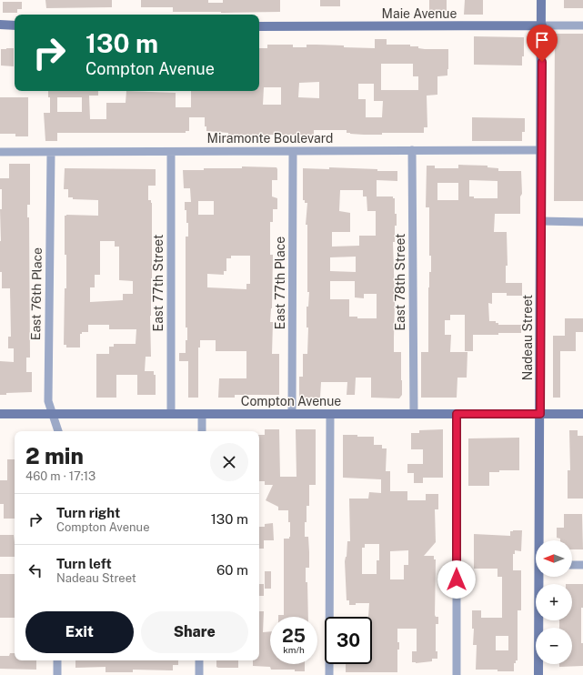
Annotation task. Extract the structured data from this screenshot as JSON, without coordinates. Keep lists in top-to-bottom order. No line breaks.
{"streets":{"main road":["Maie Avenue","Nadeau Street","Compton Avenue"],"street":["Miramonte Boulevard","East 78th Street","East 77th Street","East 77th Place","East 76th Place"]},"crossings":[["Maie Avenue","Nadeau Street"],["Miramonte Boulevard","East 78th Street"],["Miramonte Boulevard","East 77th Street"],["Miramonte Boulevard","East 77th Place"],["Miramonte Boulevard","East 76th Place"],["Miramonte Boulevard","Nadeau Street"],["East 78th Street","Compton Avenue"],["East 77th Street","Compton Avenue"],["East 77th Place","Compton Avenue"],["East 76th Place","Compton Avenue"],["Nadeau Street","Compton Avenue"]],"north":"left","page":{"turn":["130 m","Compton Avenue"],"heading":["2 min","460 m · 17:13"],"list":[{"name":"Turn right","note":"Compton Avenue","value":"130 m"},{"name":"Turn left","note":"Nadeau Street","value":"60 m"}],"map_buttons":["+","−"],"buttons":["Exit","Share"],"speed":"25 km/h","limit":"30"}}
